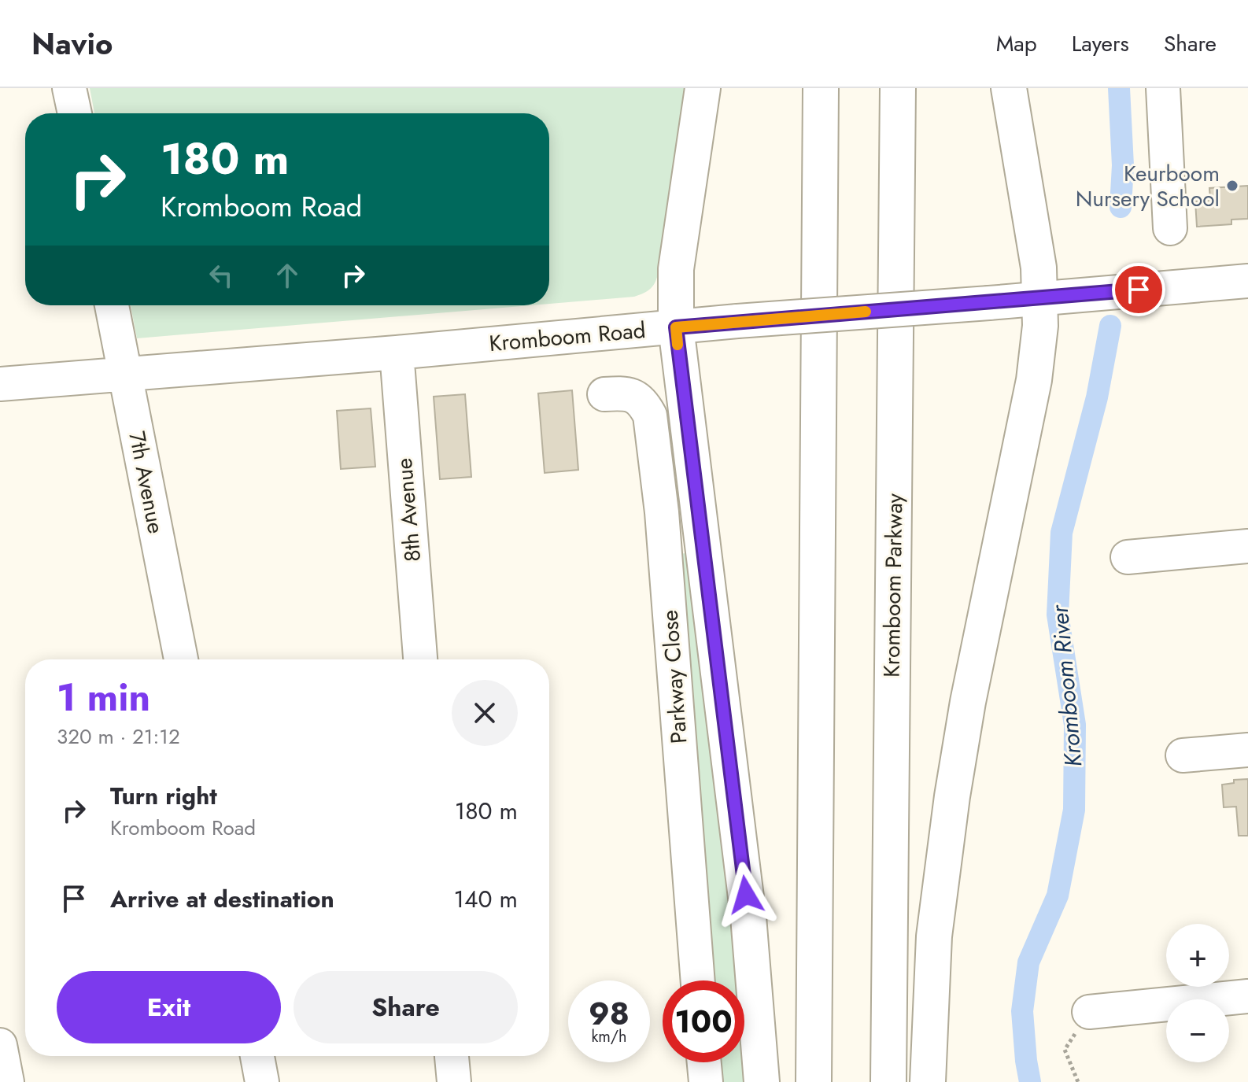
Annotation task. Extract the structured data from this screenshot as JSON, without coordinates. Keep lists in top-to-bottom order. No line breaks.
{"streets":{"highway":["Kromboom Parkway"],"street":["Kromboom Road","7th Avenue","8th Avenue","Parkway Close"]},"crossings":[["Kromboom Road","7th Avenue"],["Kromboom Road","8th Avenue"]],"water":["Kromboom River"],"places":["Keurboom Nursery School"],"page":{"header":"Navio","nav":["Map","Layers","Share"],"turn":["180 m","Kromboom Road"],"heading":["1 min","320 m · 21:12"],"list":[{"name":"Turn right","note":"Kromboom Road","value":"180 m"},{"name":"Arrive at destination","value":"140 m"}],"map_buttons":["+","−"],"buttons":["Exit","Share"],"speed":"98 km/h","limit":"100"}}
